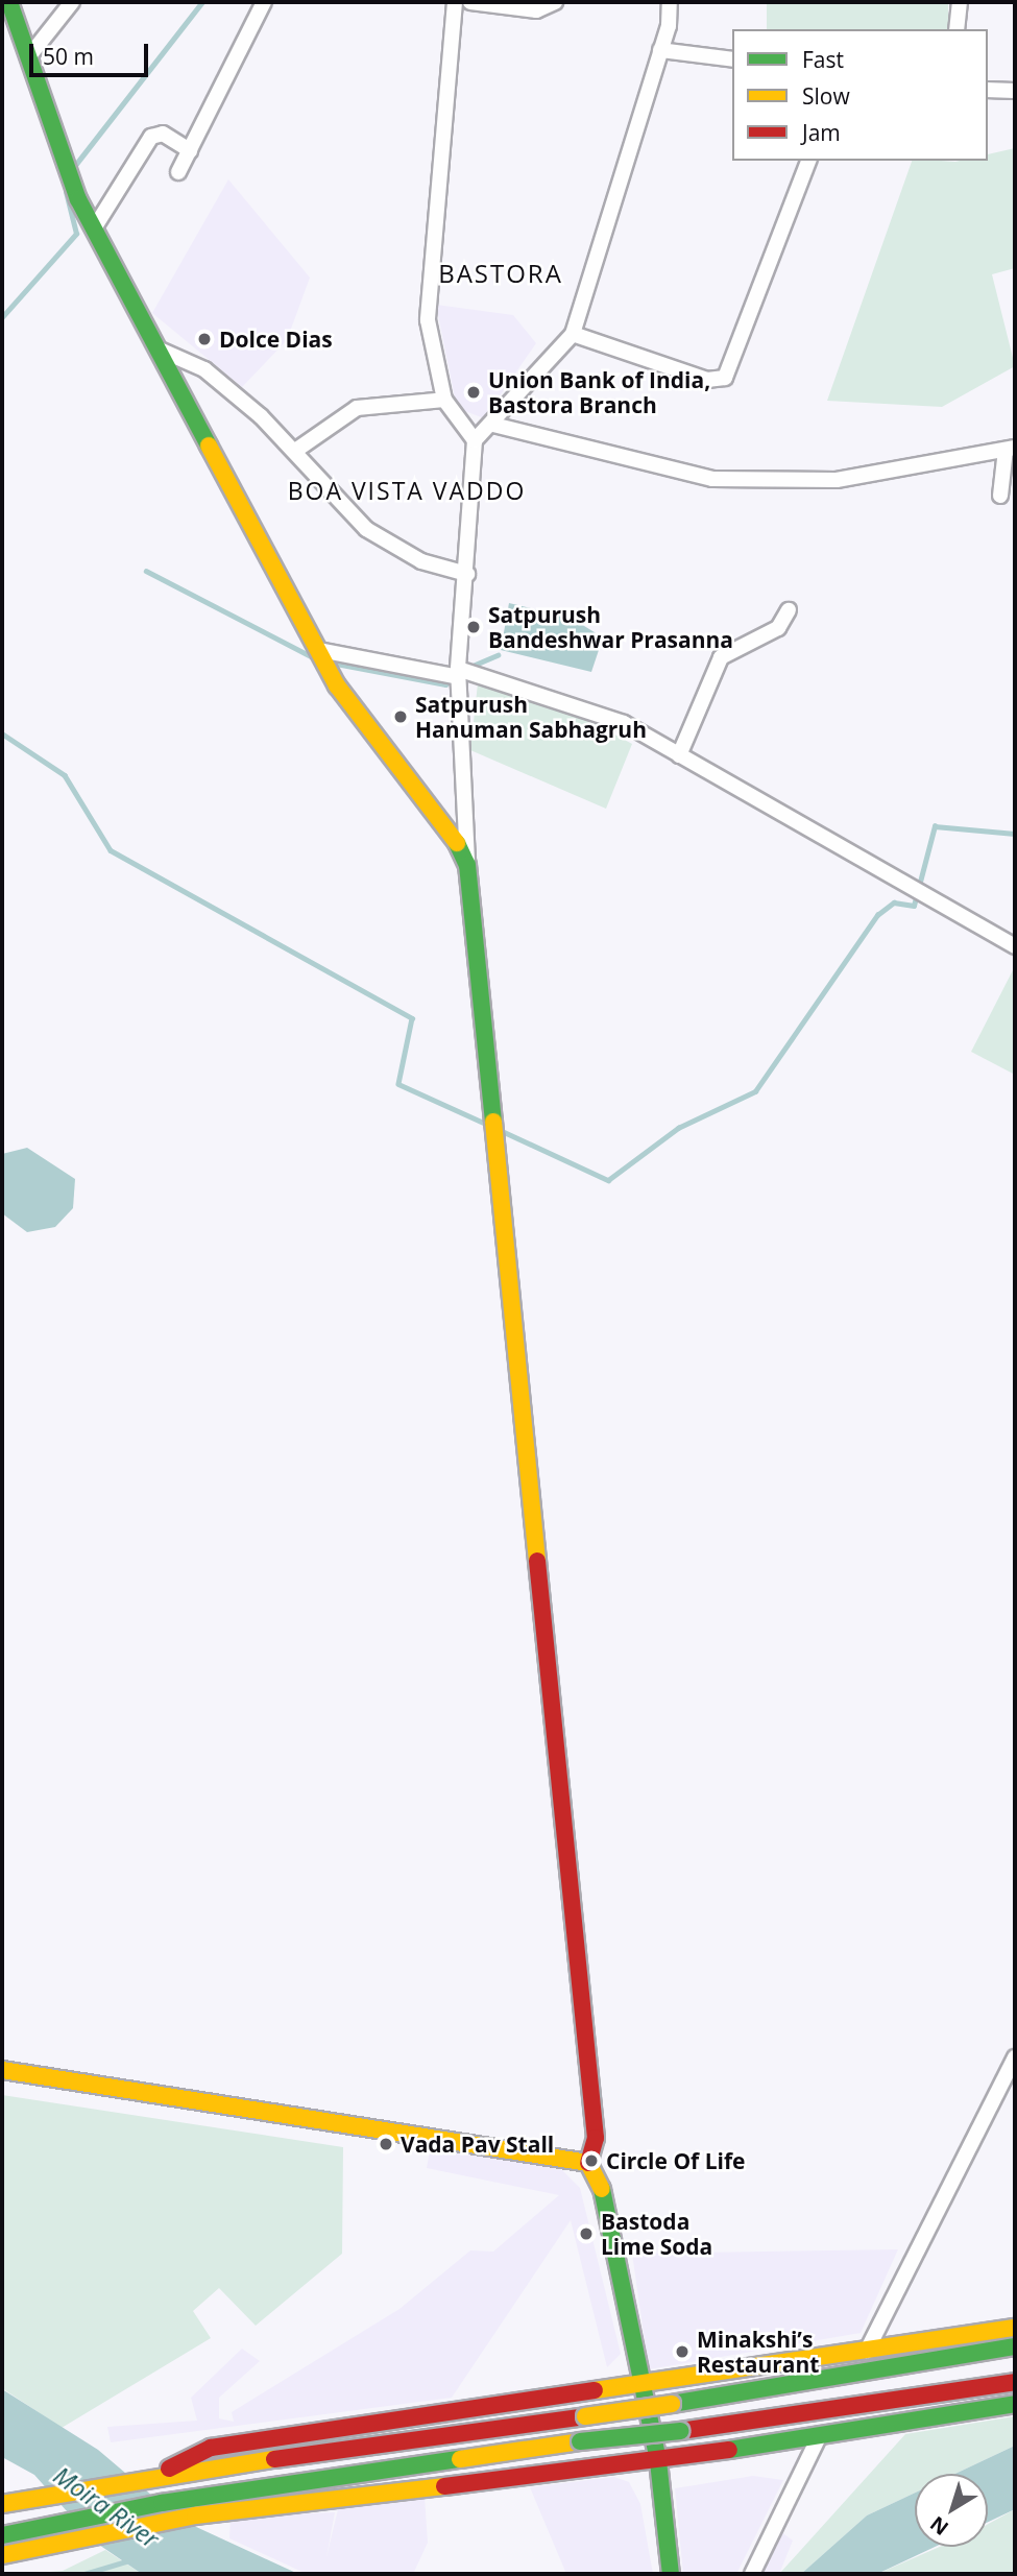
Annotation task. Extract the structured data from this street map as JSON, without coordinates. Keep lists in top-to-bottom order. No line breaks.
{"districts":["BASTORA","BOA VISTA VADDO"],"water":["Moira River"],"places":["Dolce Dias","Union Bank of India, Bastora Branch","Satpurush Bandeshwar Prasanna","Satpurush Hanuman Sabhagruh","Vada Pav Stall","Circle Of Life","Bastoda Lime Soda","Minakshi’s Restaurant"],"legend":["Fast","Slow","Jam"],"scale_bar":"50 m","north":"bottom left"}
